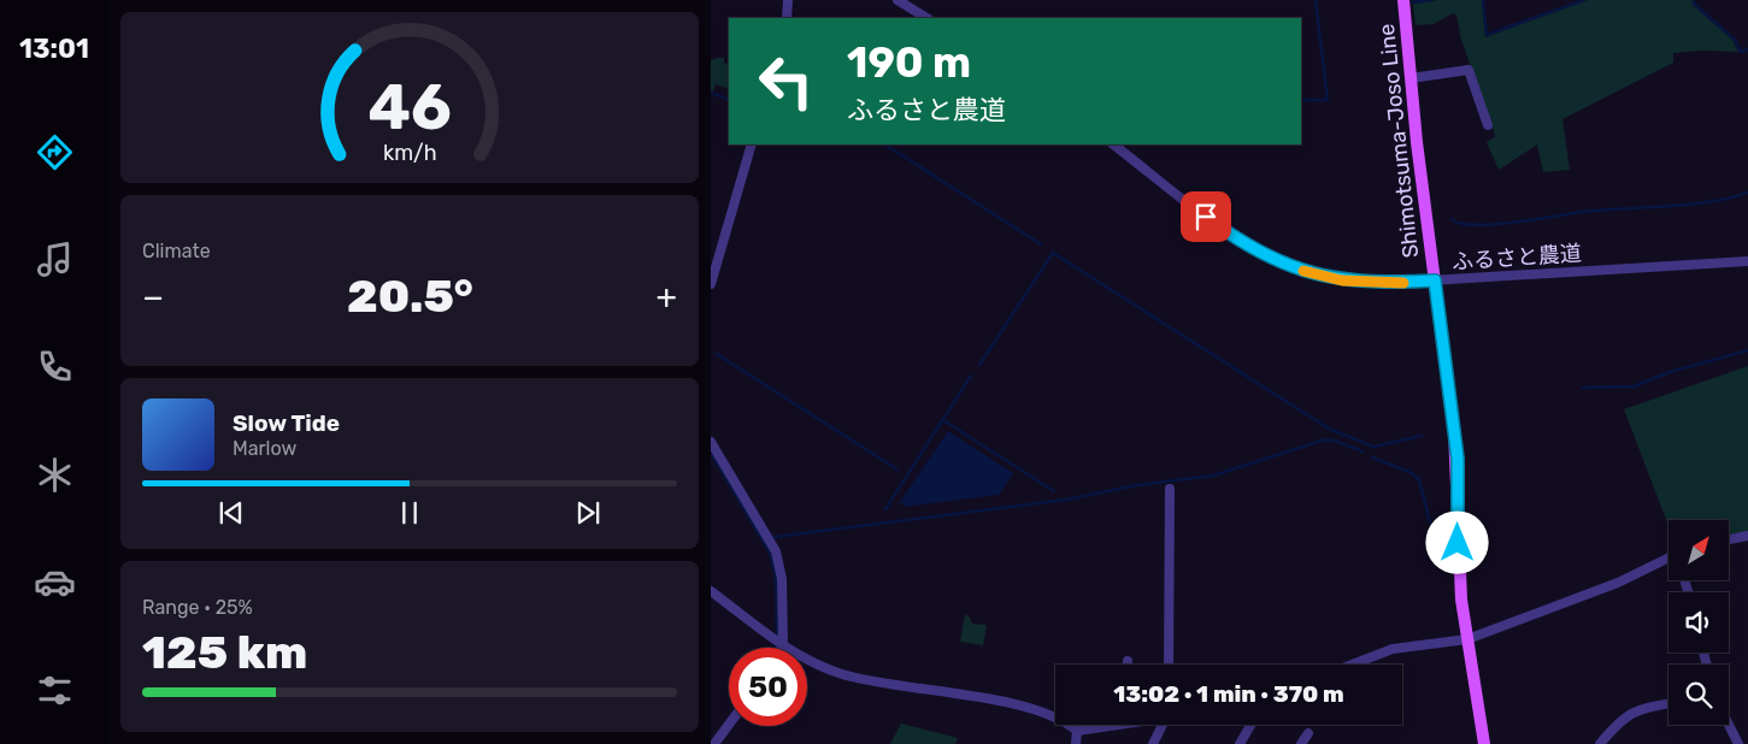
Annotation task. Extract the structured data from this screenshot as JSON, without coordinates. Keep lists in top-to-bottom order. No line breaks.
{"streets":{"main road":["Shimotsuma-Joso Line"],"street":["ふるさと農道"]},"crossings":[["Shimotsuma-Joso Line","ふるさと農道"]],"north":"top right","page":{"tabs":"13:01","turn":["190 m","ふるさと農道"],"tile":["Climate",["Range · 25%","125 km"]],"heat":["−","20.5°","+"],"song":["Slow Tide","Marlow"],"limit":"50","trip":"13:02 · 1 min · 370 m","gauge":["46","km/h"]}}
